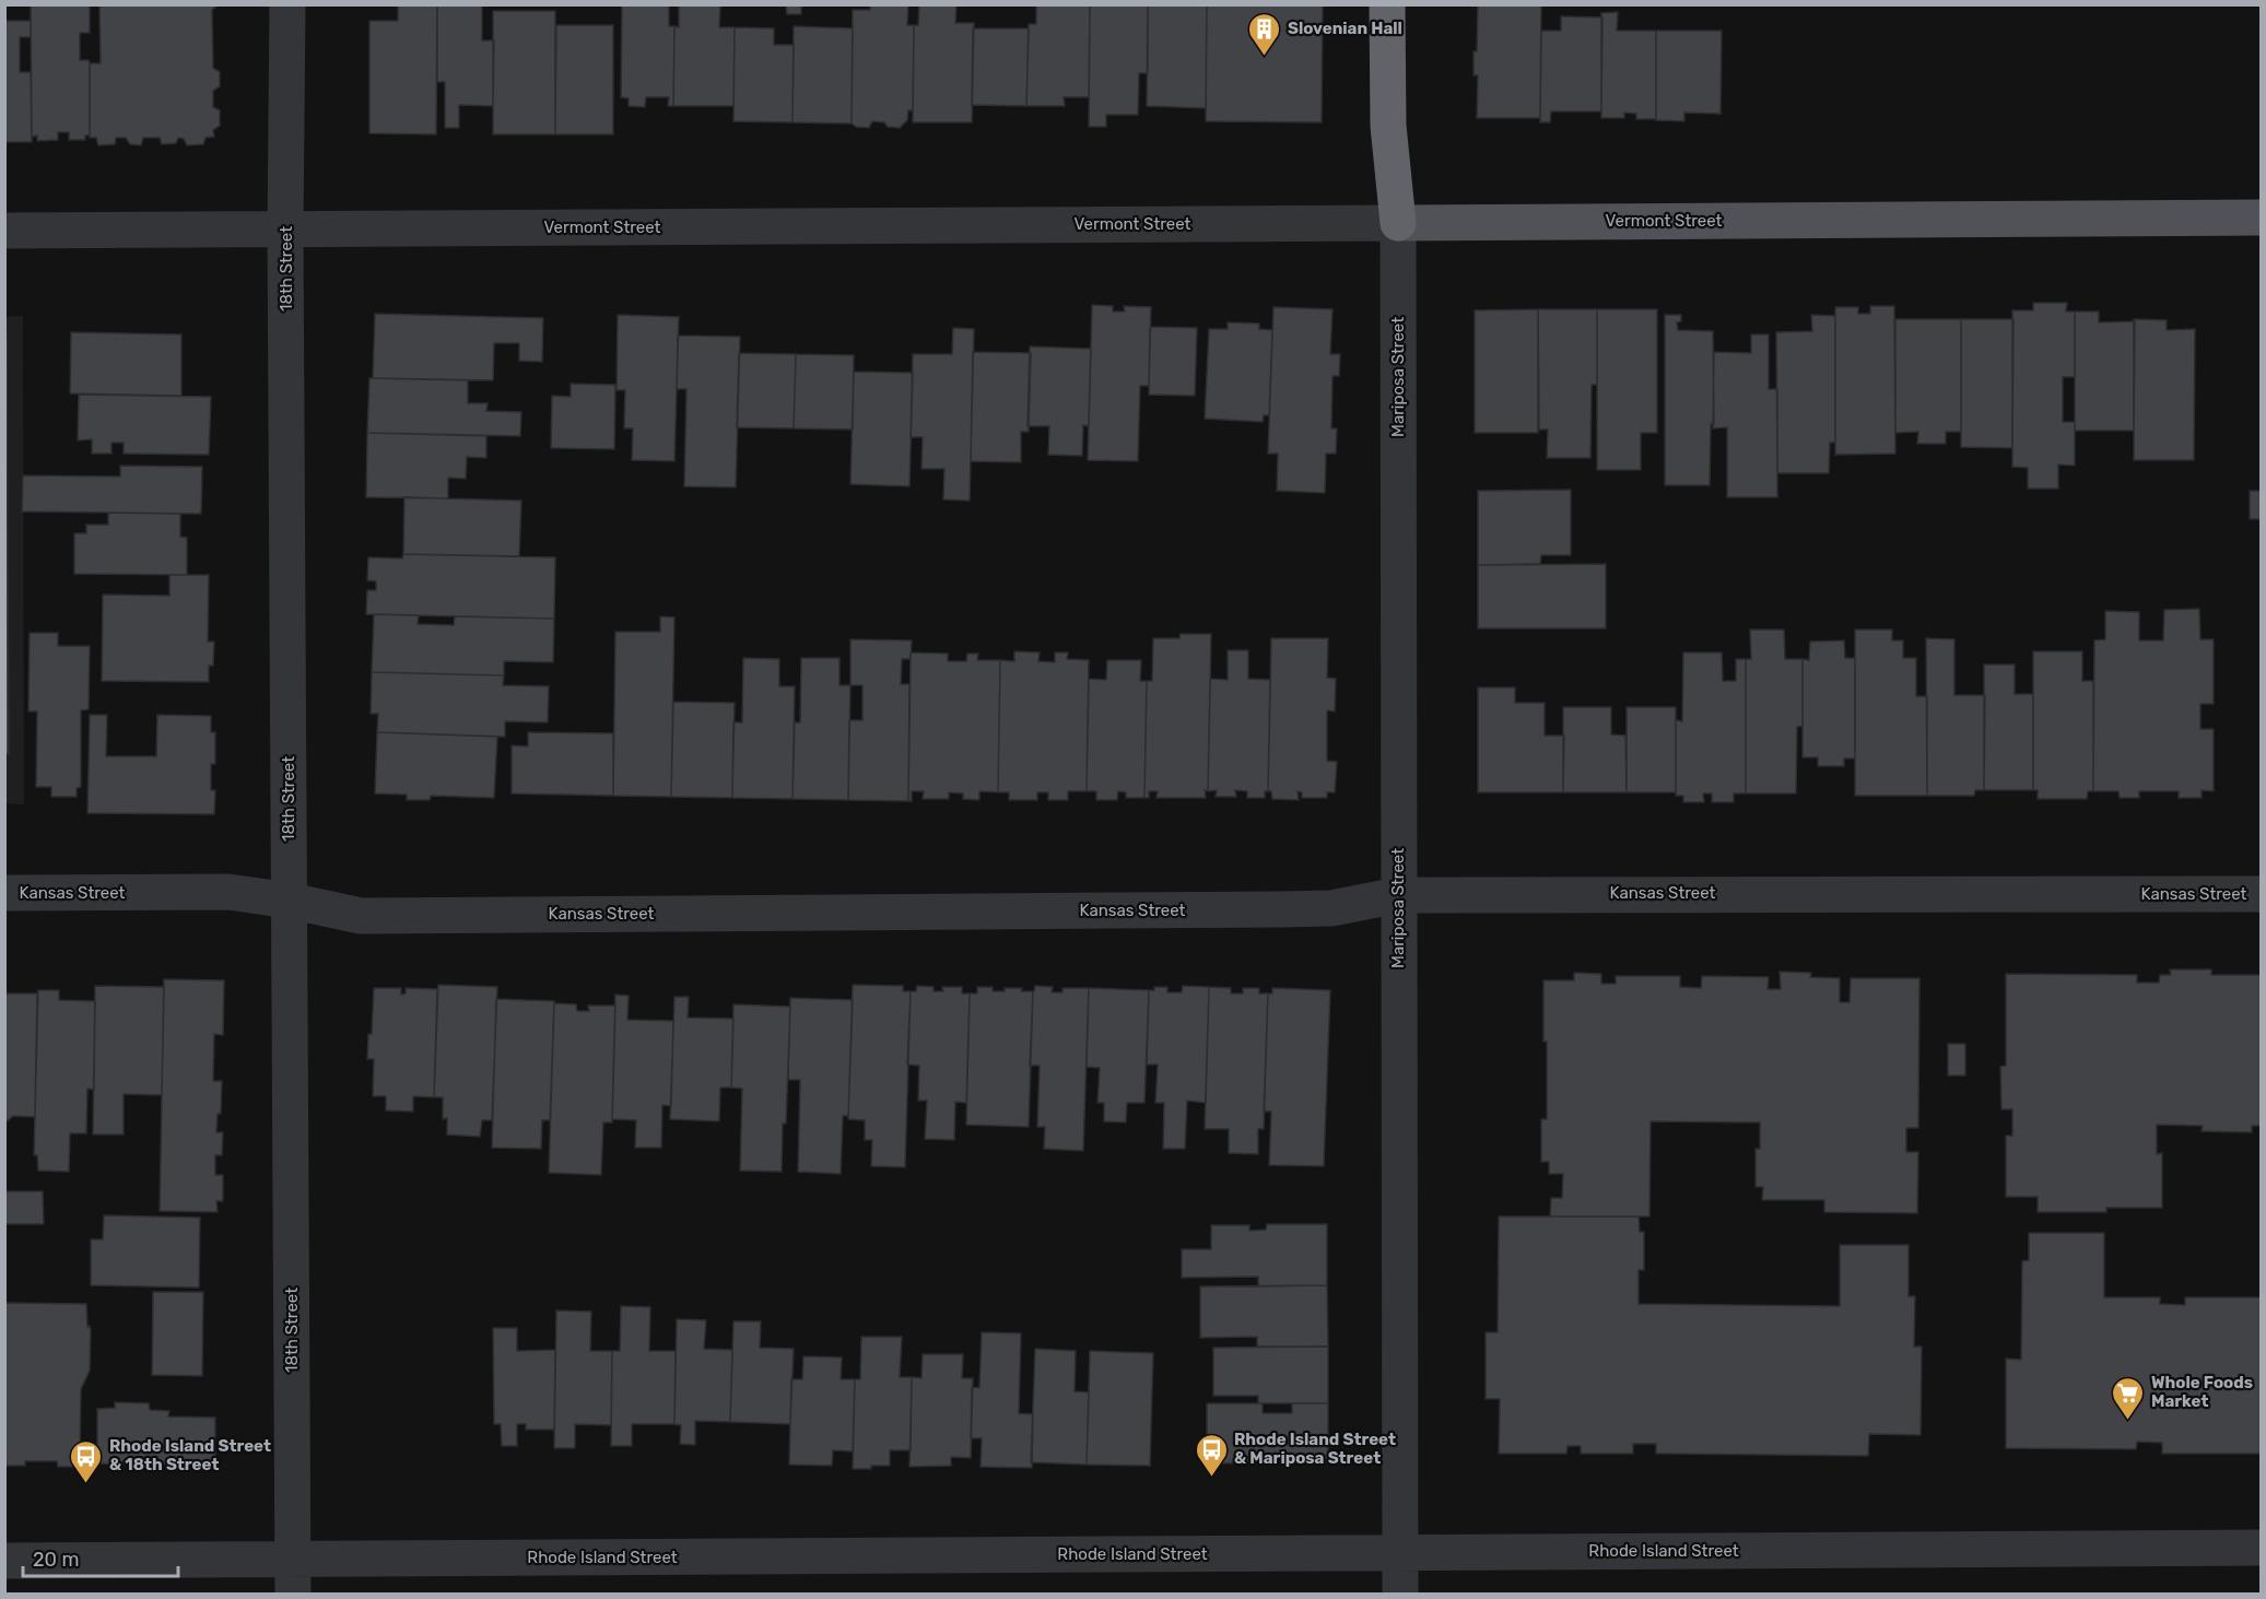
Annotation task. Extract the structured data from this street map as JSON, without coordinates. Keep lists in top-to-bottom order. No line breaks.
{"streets":{"main road":["Vermont Street"],"street":["18th Street","Mariposa Street","Kansas Street","Rhode Island Street"]},"crossings":[["Vermont Street","18th Street"],["Vermont Street","Mariposa Street"],["18th Street","Kansas Street"],["18th Street","Rhode Island Street"],["Mariposa Street","Kansas Street"],["Mariposa Street","Rhode Island Street"]],"places":{"building":["Slovenian Hall"],"supermarket":["Whole Foods Market"],"bus stop":["Rhode Island Street & Mariposa Street","Rhode Island Street & 18th Street"]},"scale_bar":"20 m"}
